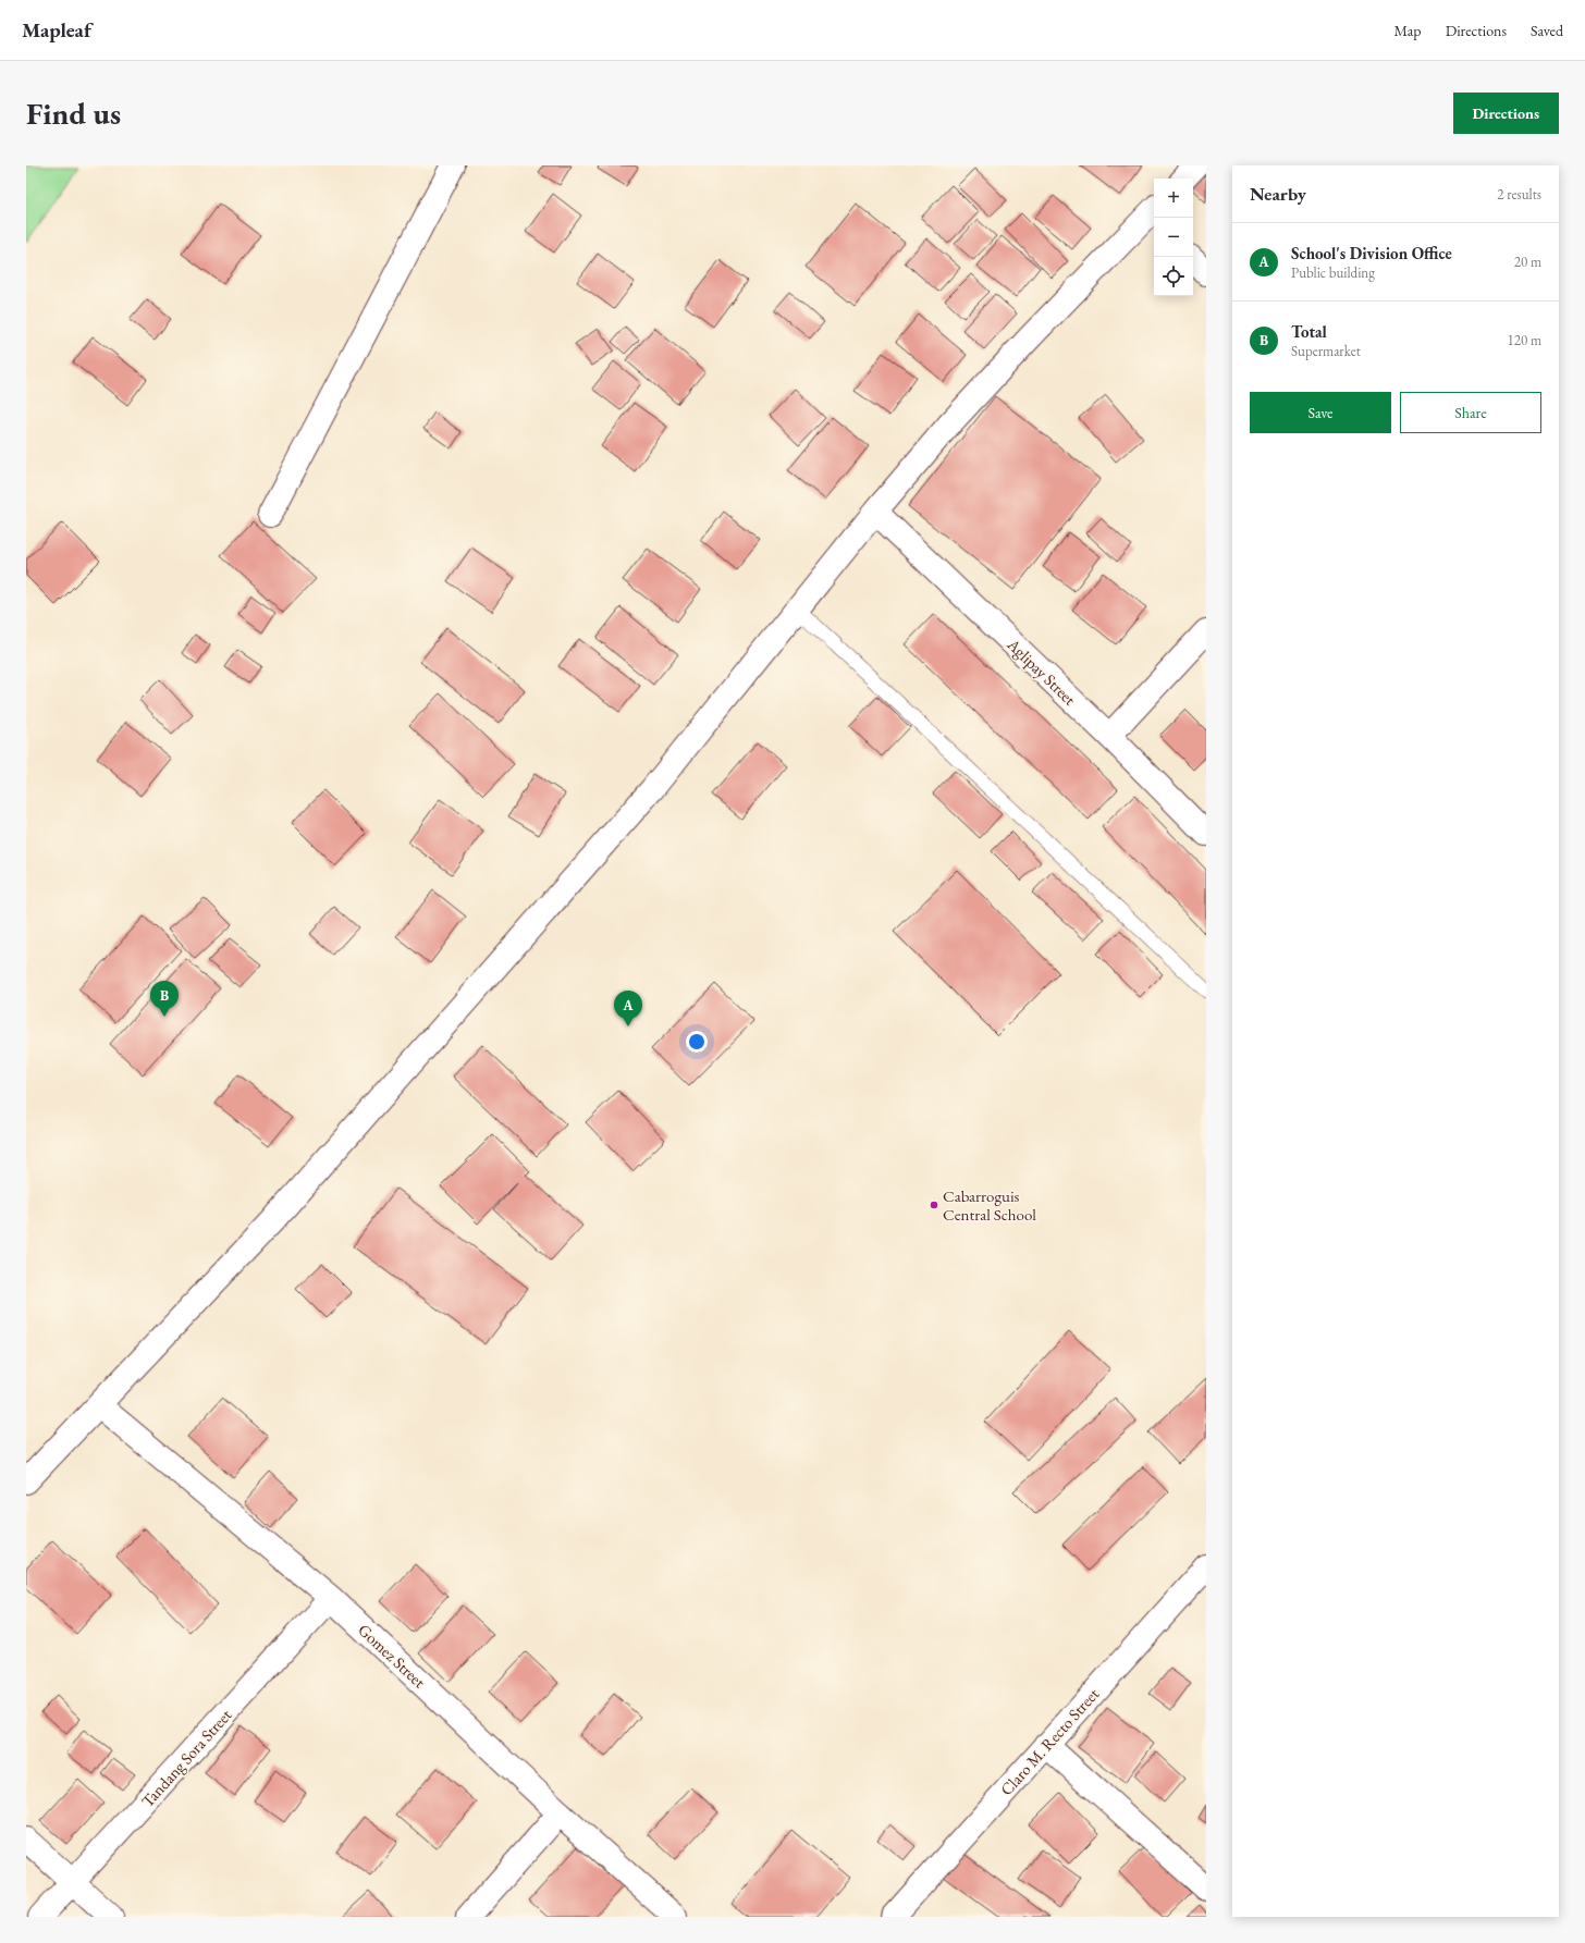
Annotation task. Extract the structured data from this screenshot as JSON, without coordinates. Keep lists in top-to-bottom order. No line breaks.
{"streets":{"street":["Aglipay Street","Gomez Street","Claro M. Recto Street","Tandang Sora Street"]},"crossings":[["Gomez Street","Tandang Sora Street"]],"places":["Cabarroguis Central School"],"page":{"header":"Mapleaf","nav":["Map","Directions","Saved"],"buttons":["Directions",["Save","Share"]],"title":"Find us","heading":["Nearby","2 results"],"map_buttons":["+","−"],"list":[{"mark":"A","name":"School's Division Office","note":"Public building","value":"20 m"},{"mark":"B","name":"Total","note":"Supermarket","value":"120 m"}],"pins":["B","A"]}}
